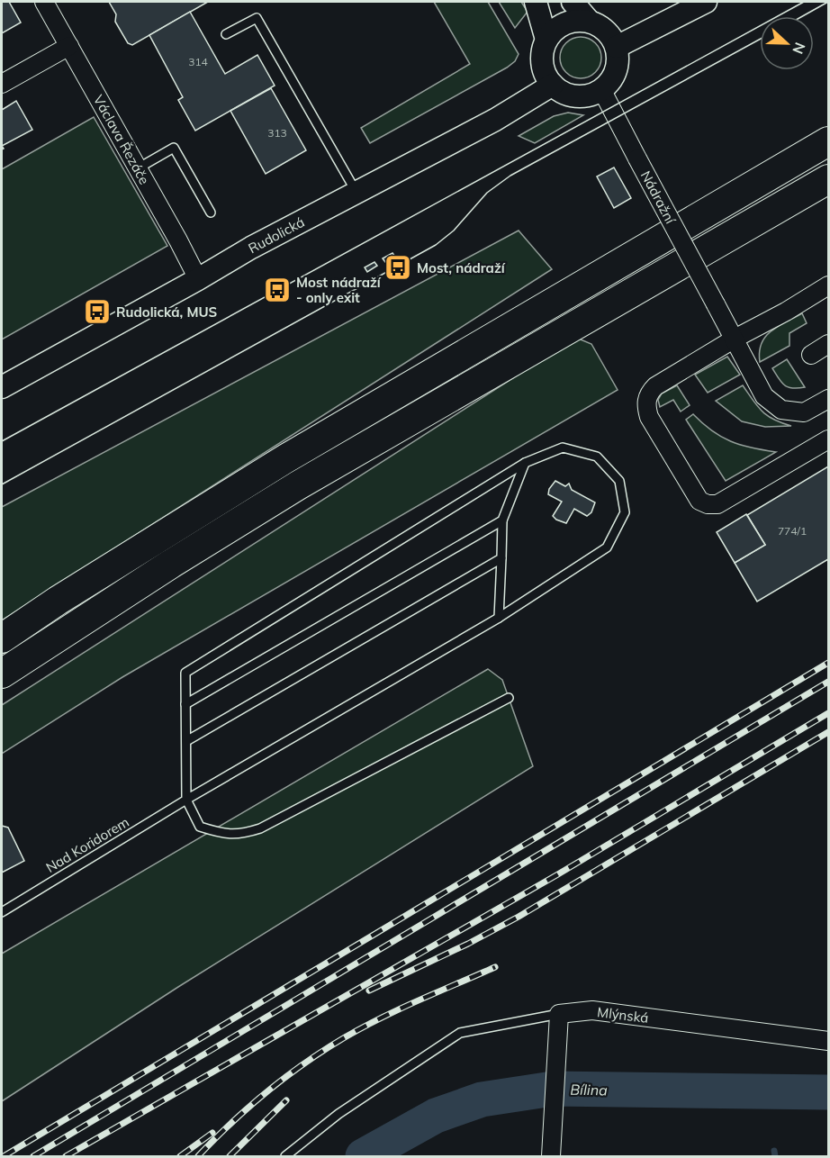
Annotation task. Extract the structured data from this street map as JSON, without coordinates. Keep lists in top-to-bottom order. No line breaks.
{"streets":{"street":["Václava Řezáče","Nádražní","Rudolická","Mlýnská"],"lane":["Nad Koridorem"]},"crossings":[["Václava Řezáče","Rudolická"],["Nádražní","Rudolická"]],"water":["Bílina"],"places":{"bus stop":["Most, nádraží","Most nádraží - only exit","Rudolická, MUS"]},"house_numbers":["314","313","774/1"],"north":"right"}
